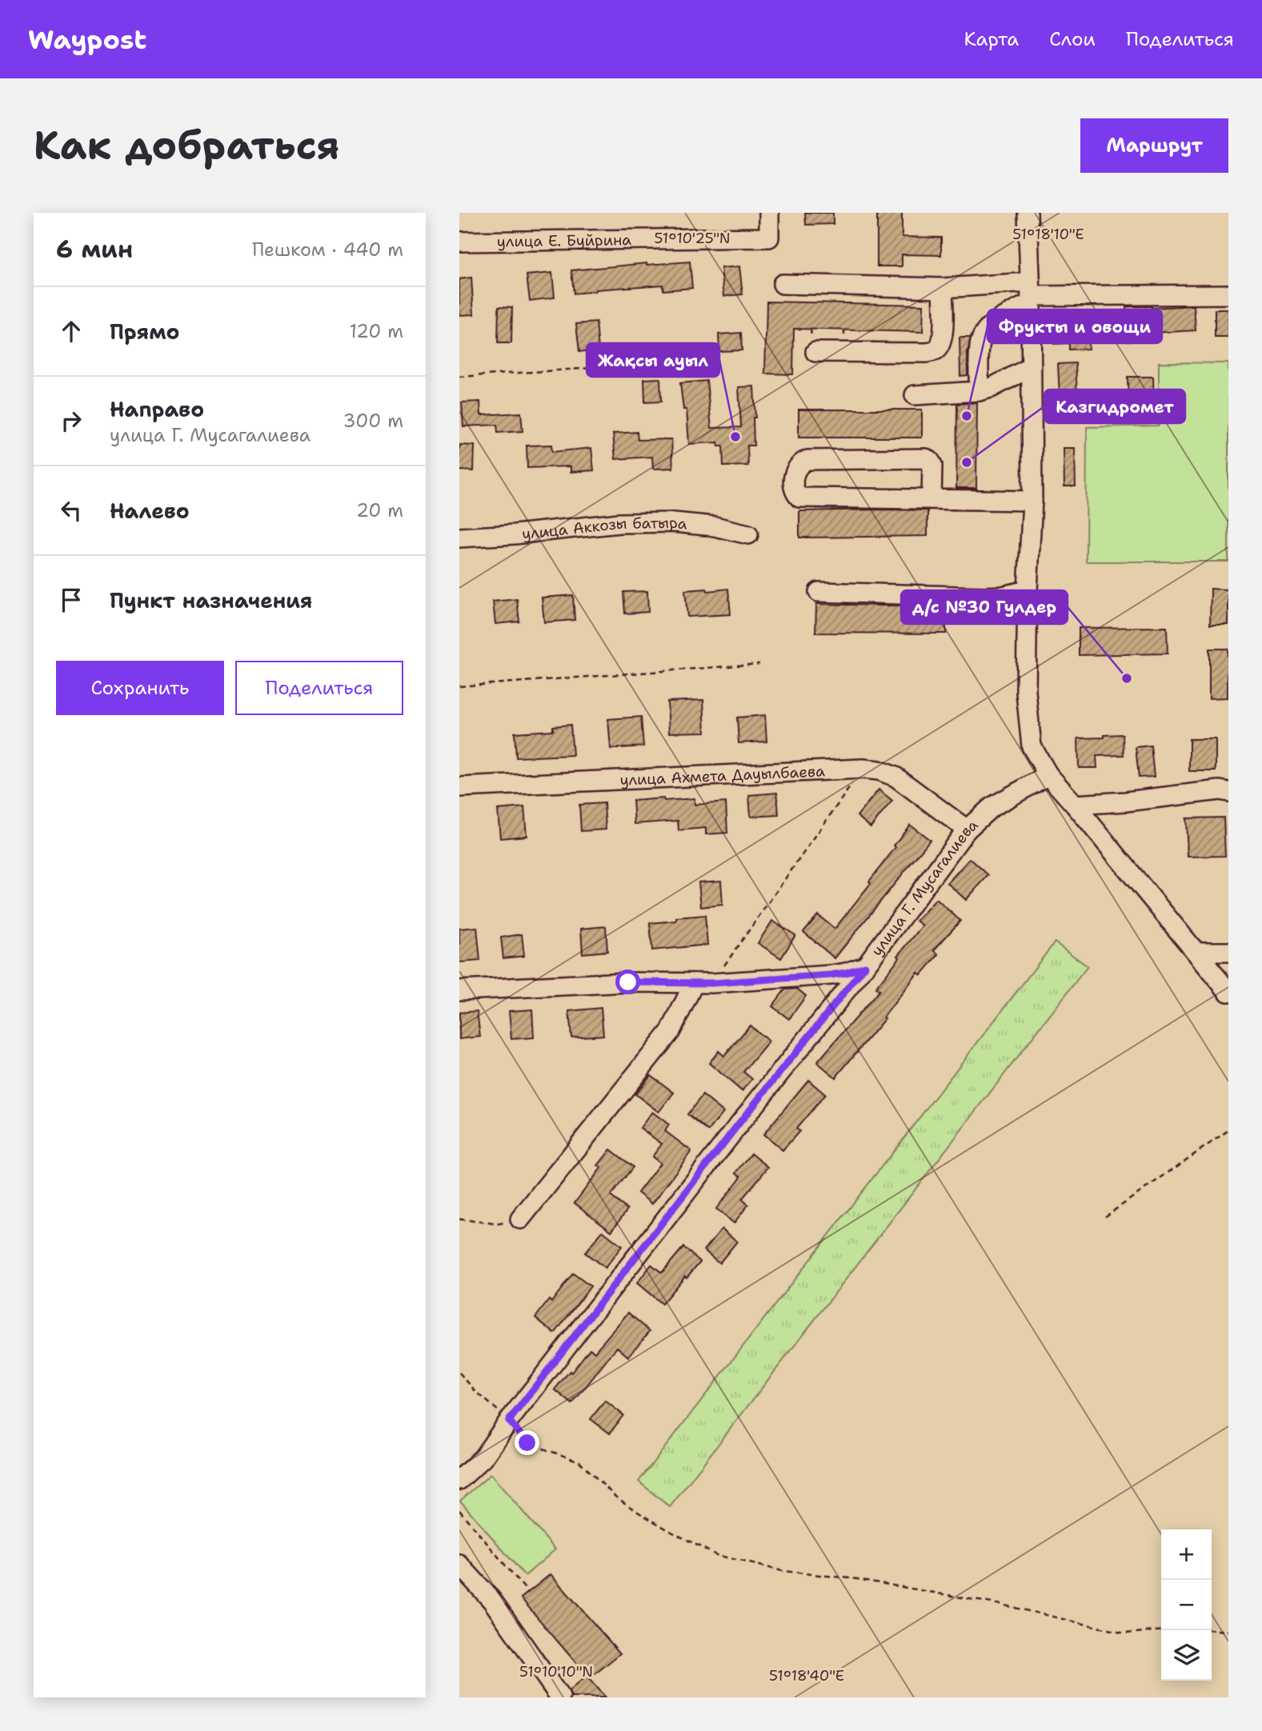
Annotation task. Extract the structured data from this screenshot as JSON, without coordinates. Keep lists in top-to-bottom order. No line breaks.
{"streets":{"street":["улица Е. Буйрина","улица Аккозы батыра","улица Ахмета Дауылбаева","улица Г. Мусагалиева"]},"crossings":[["улица Ахмета Дауылбаева","улица Г. Мусагалиева"]],"places":["Фрукты и овощи","Жақсы ауыл","Казгидромет","д/с №30 Гулдер"],"page":{"header":"Waypost","nav":["Карта","Слои","Поделиться"],"buttons":["Маршрут",["Сохранить","Поделиться"]],"title":"Как добраться","heading":["6 мин","Пешком · 440 m"],"list":[["Прямо","120 m"],["Направо","улица Г. Мусагалиева","300 m"],["Налево","20 m"],"Пункт назначения"],"map_buttons":["+","−"]},"coordinates":["51°18'10\"E","51°10'25\"N","51°10'10\"N","51°18'40\"E"]}
